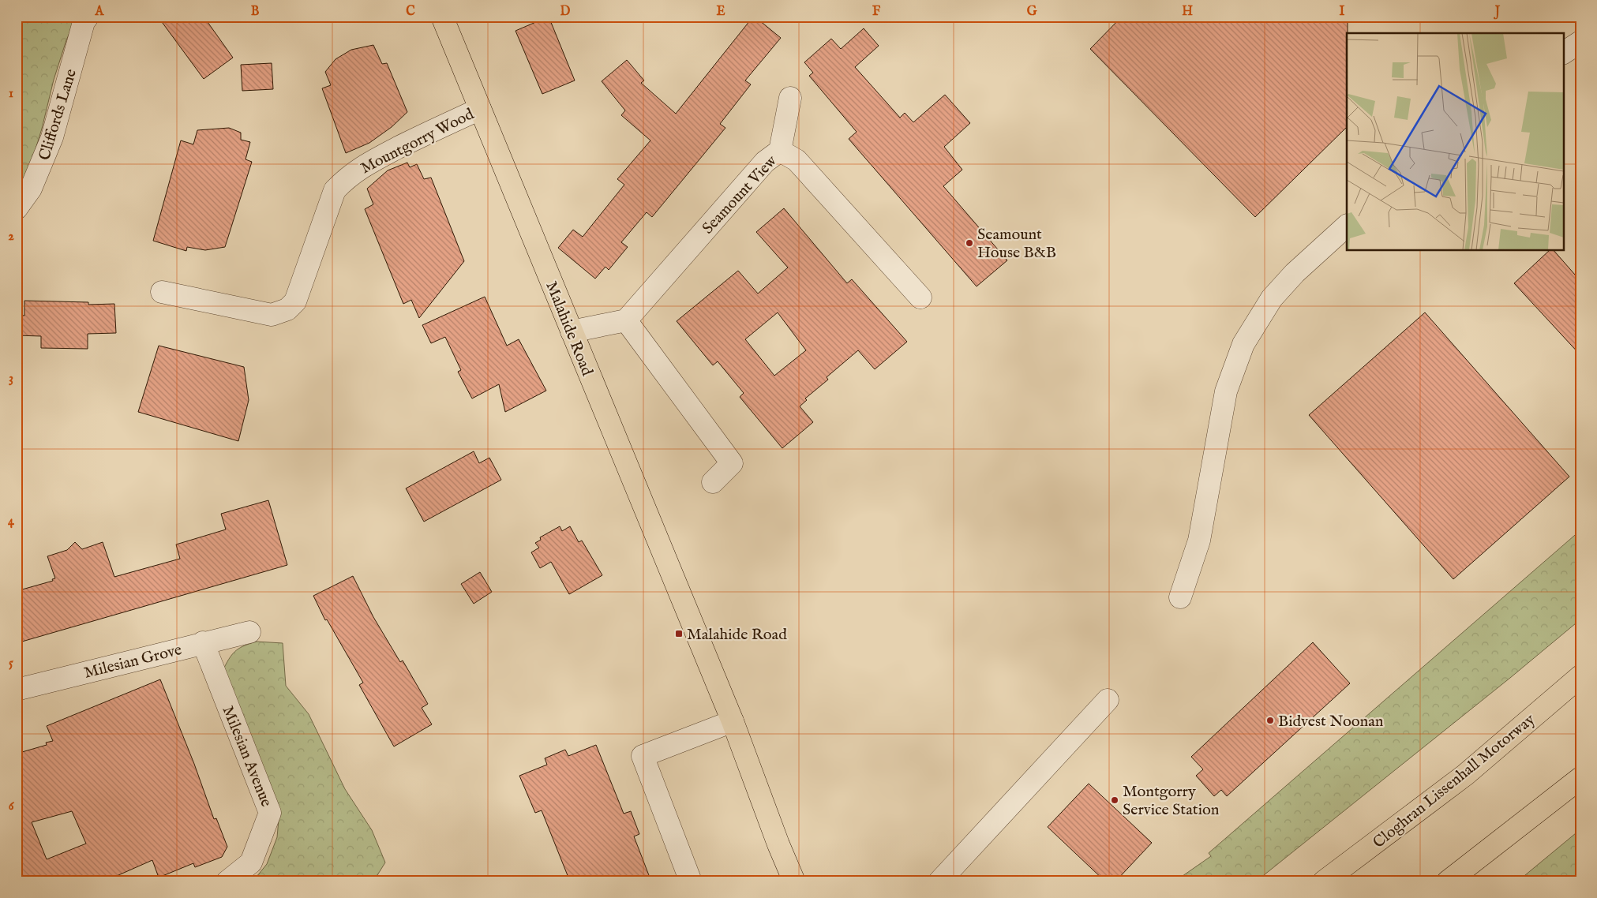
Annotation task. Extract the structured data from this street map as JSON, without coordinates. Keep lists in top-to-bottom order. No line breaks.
{"streets":{"main road":["Malahide Road","Cloghran Lissenhall Motorway"],"street":["Cliffords Lane","Mountgorry Wood","Seamount View","Milesian Grove","Milesian Avenue"]},"crossings":[["Mountgorry Wood","Malahide Road"],["Milesian Grove","Milesian Avenue"]],"places":{"other":["Seamount House B&B","Bidvest Noonan","Montgorry Service Station"],"transit":["Malahide Road"]},"grid":{"columns":["A","B","C","D","E","F","G","H","I","J"],"rows":["1","2","3","4","5","6"]}}
